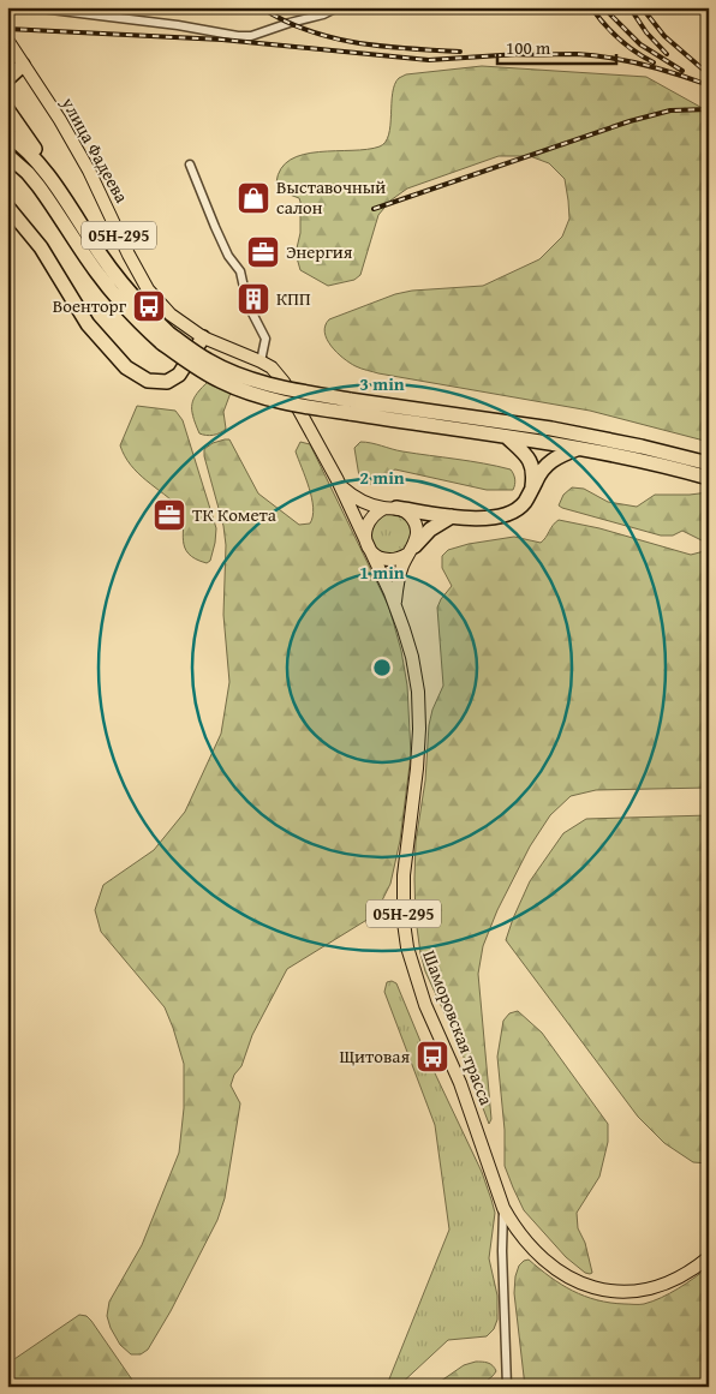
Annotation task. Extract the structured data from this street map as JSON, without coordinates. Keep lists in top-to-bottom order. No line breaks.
{"streets":{"highway":["05Н-295"],"main road":["улица Фадеева","Шаморовская трасса"]},"crossings":[["улица Фадеева","Шаморовская трасса"],["05Н-295","Шаморовская трасса"]],"places":{"shop":["Выставочный салон"],"office":["Энергия","ТК Комета"],"building":["КПП"],"bus stop":["Военторг","Щитовая"]},"scale_bar":"100 m","rings":["3 min","2 min","1 min"]}
